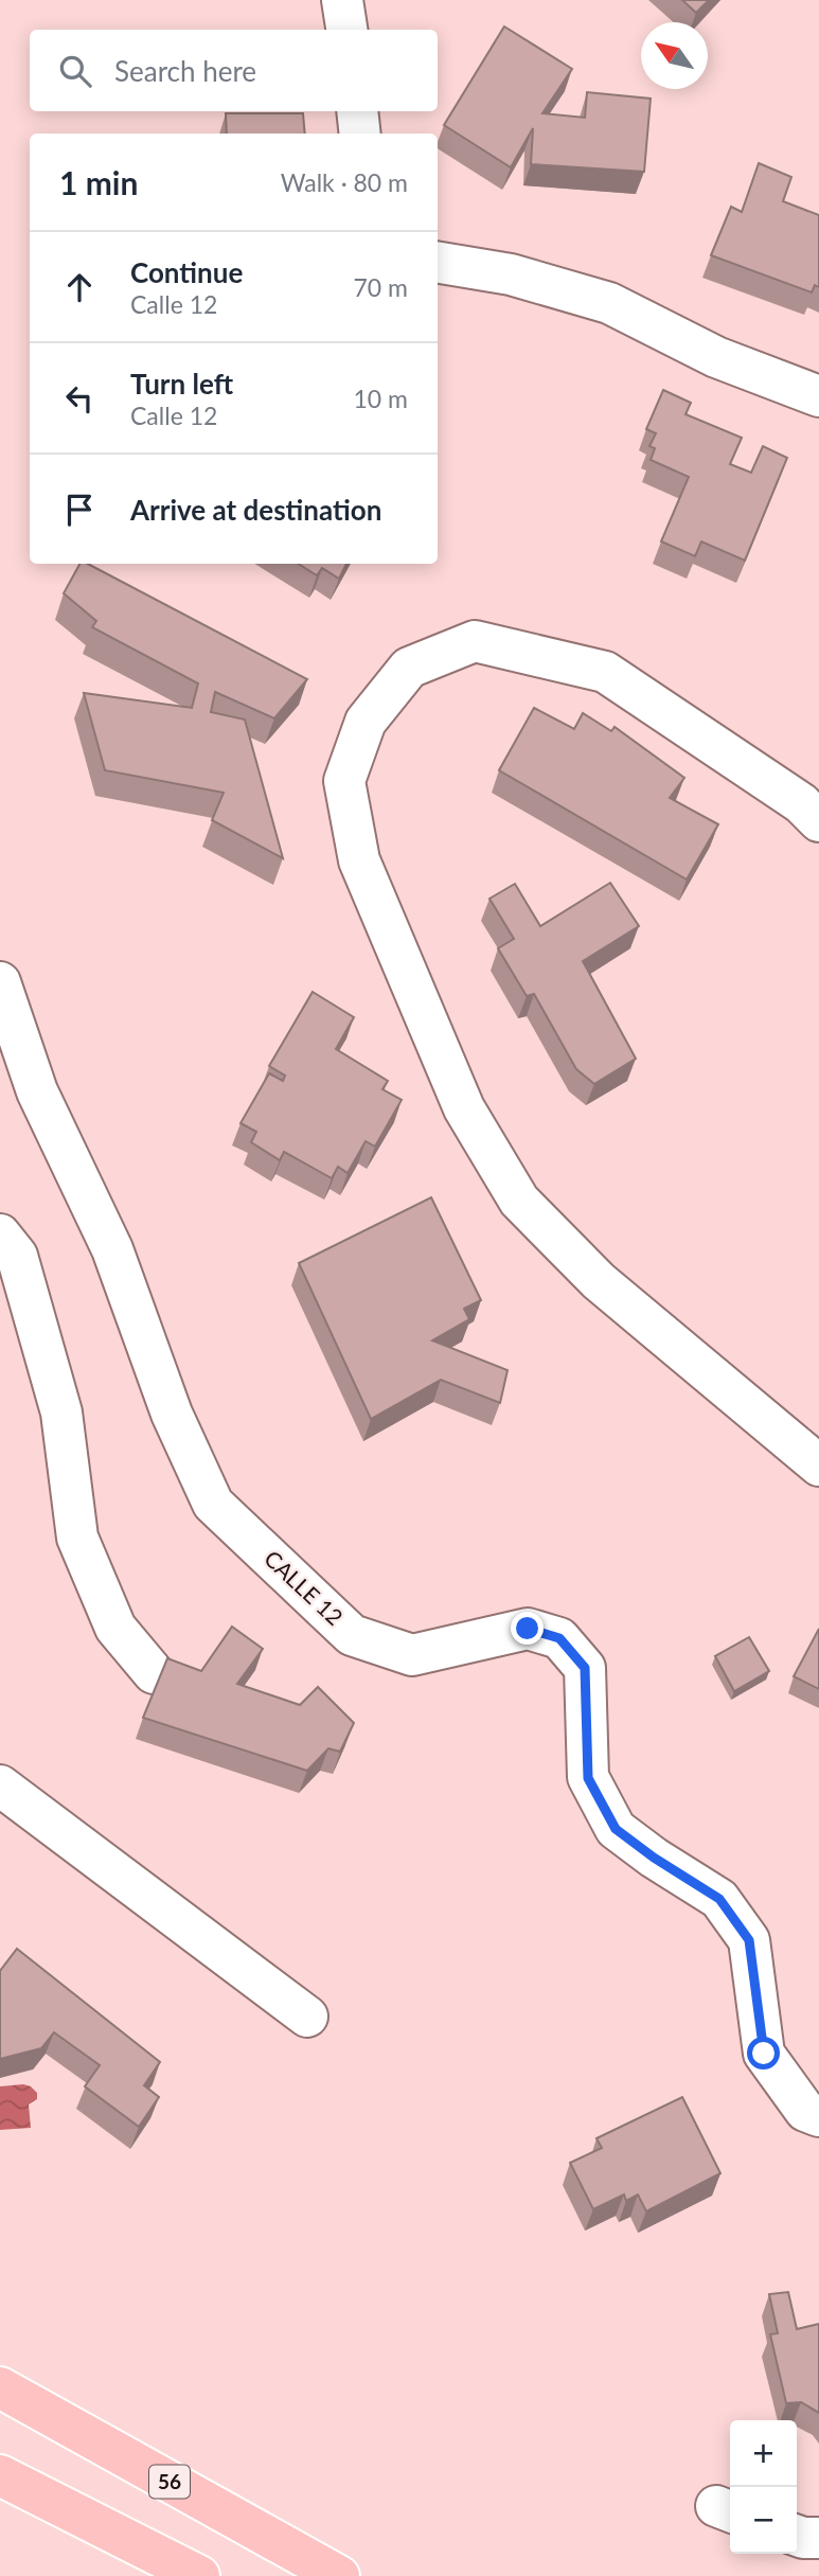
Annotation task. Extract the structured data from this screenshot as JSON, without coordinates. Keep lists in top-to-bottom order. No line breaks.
{"streets":{"main road":["56"],"street":["CALLE 12"]},"north":"top left","page":{"search":"Search here","heading":["1 min","Walk · 80 m"],"list":[["Continue","Calle 12","70 m"],["Turn left","Calle 12","10 m"],"Arrive at destination"],"map_buttons":["+","−"]}}
